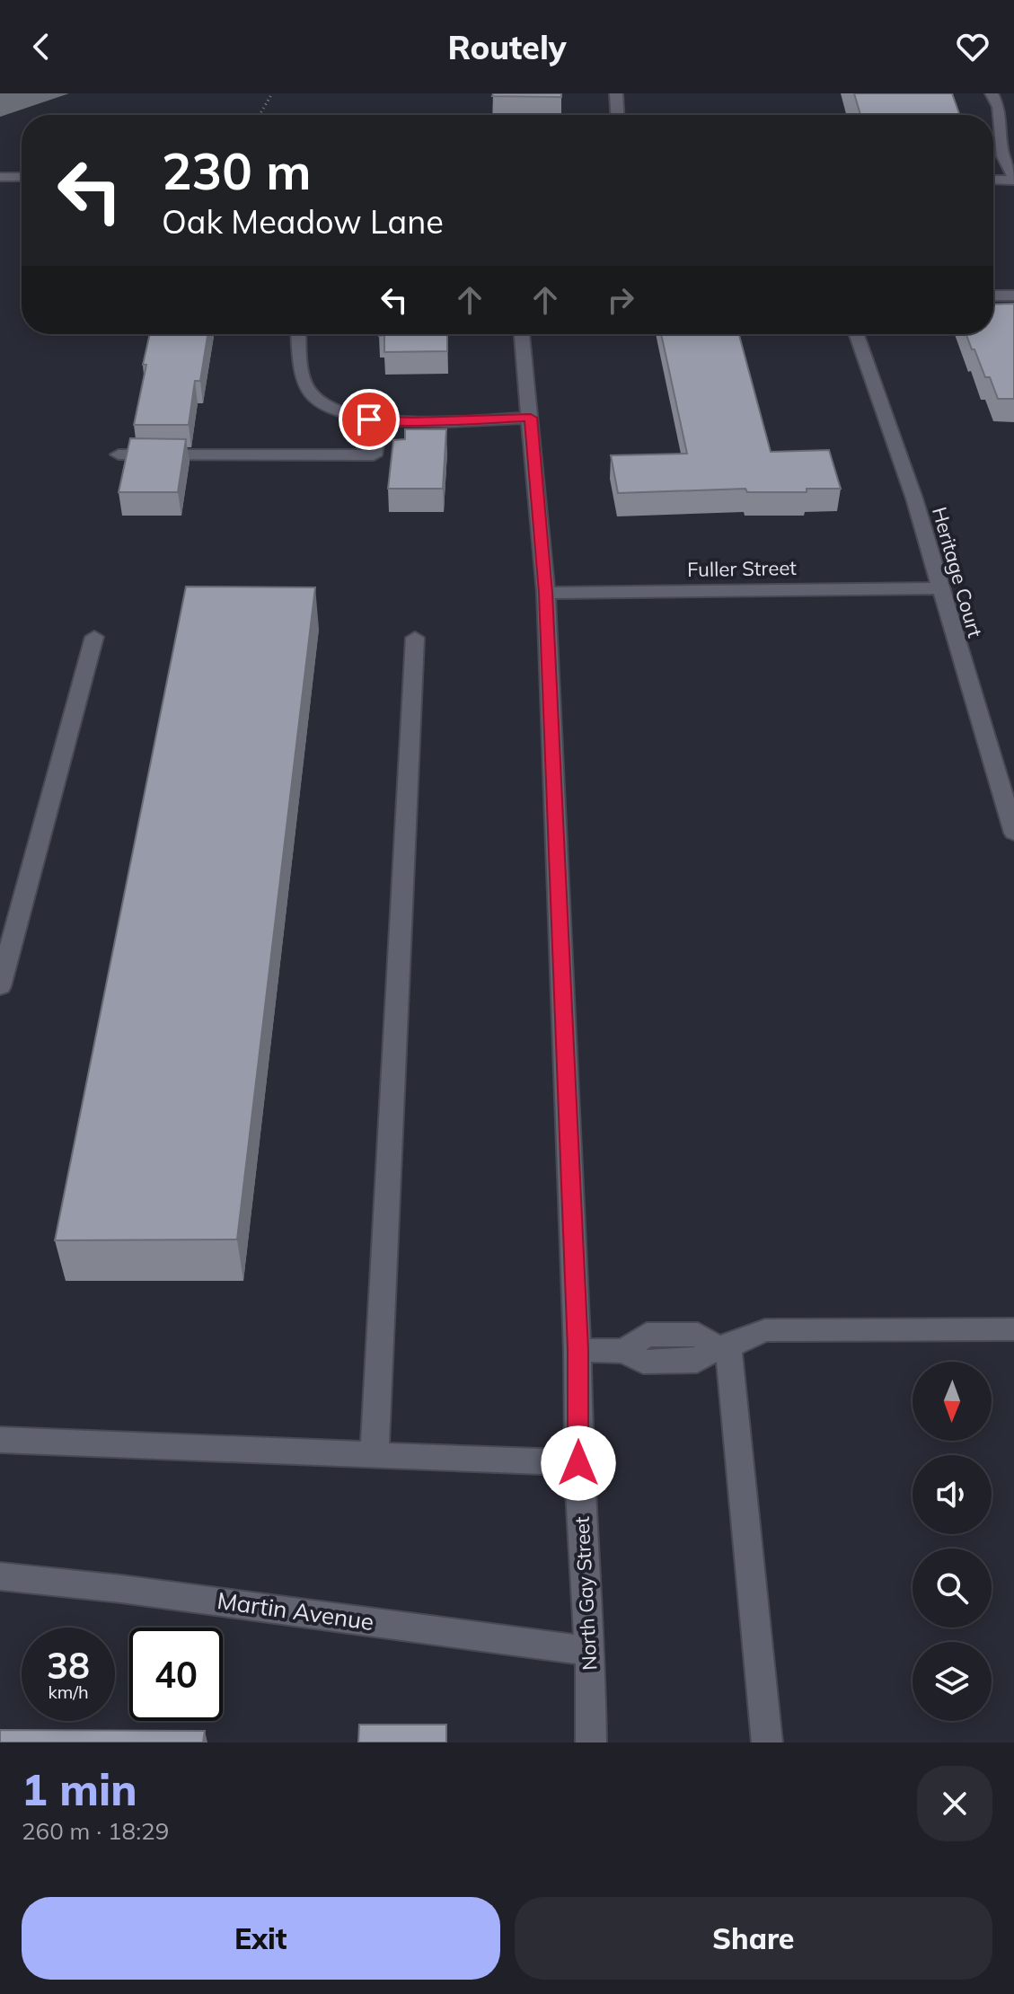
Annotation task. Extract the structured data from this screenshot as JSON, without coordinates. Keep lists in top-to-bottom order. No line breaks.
{"streets":{"street":["Fuller Street","Heritage Court","North Gay Street","Martin Avenue"]},"crossings":[["Fuller Street","Heritage Court"],["Fuller Street","North Gay Street"],["North Gay Street","Martin Avenue"]],"north":"bottom","page":{"header":"Routely","turn":["230 m","Oak Meadow Lane"],"speed":"38 km/h","limit":"40","heading":["1 min","260 m · 18:29"],"buttons":["Exit","Share"]}}
